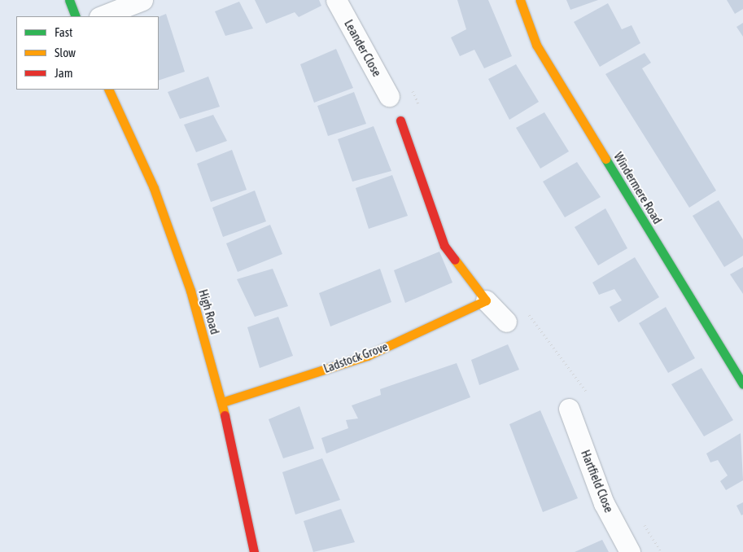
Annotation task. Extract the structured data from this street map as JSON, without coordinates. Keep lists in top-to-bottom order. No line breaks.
{"streets":{"street":["Leander Close","Windermere Road","High Road","Ladstock Grove","Hartfield Close"]},"crossings":[["High Road","Ladstock Grove"]],"legend":["Fast","Slow","Jam"]}
